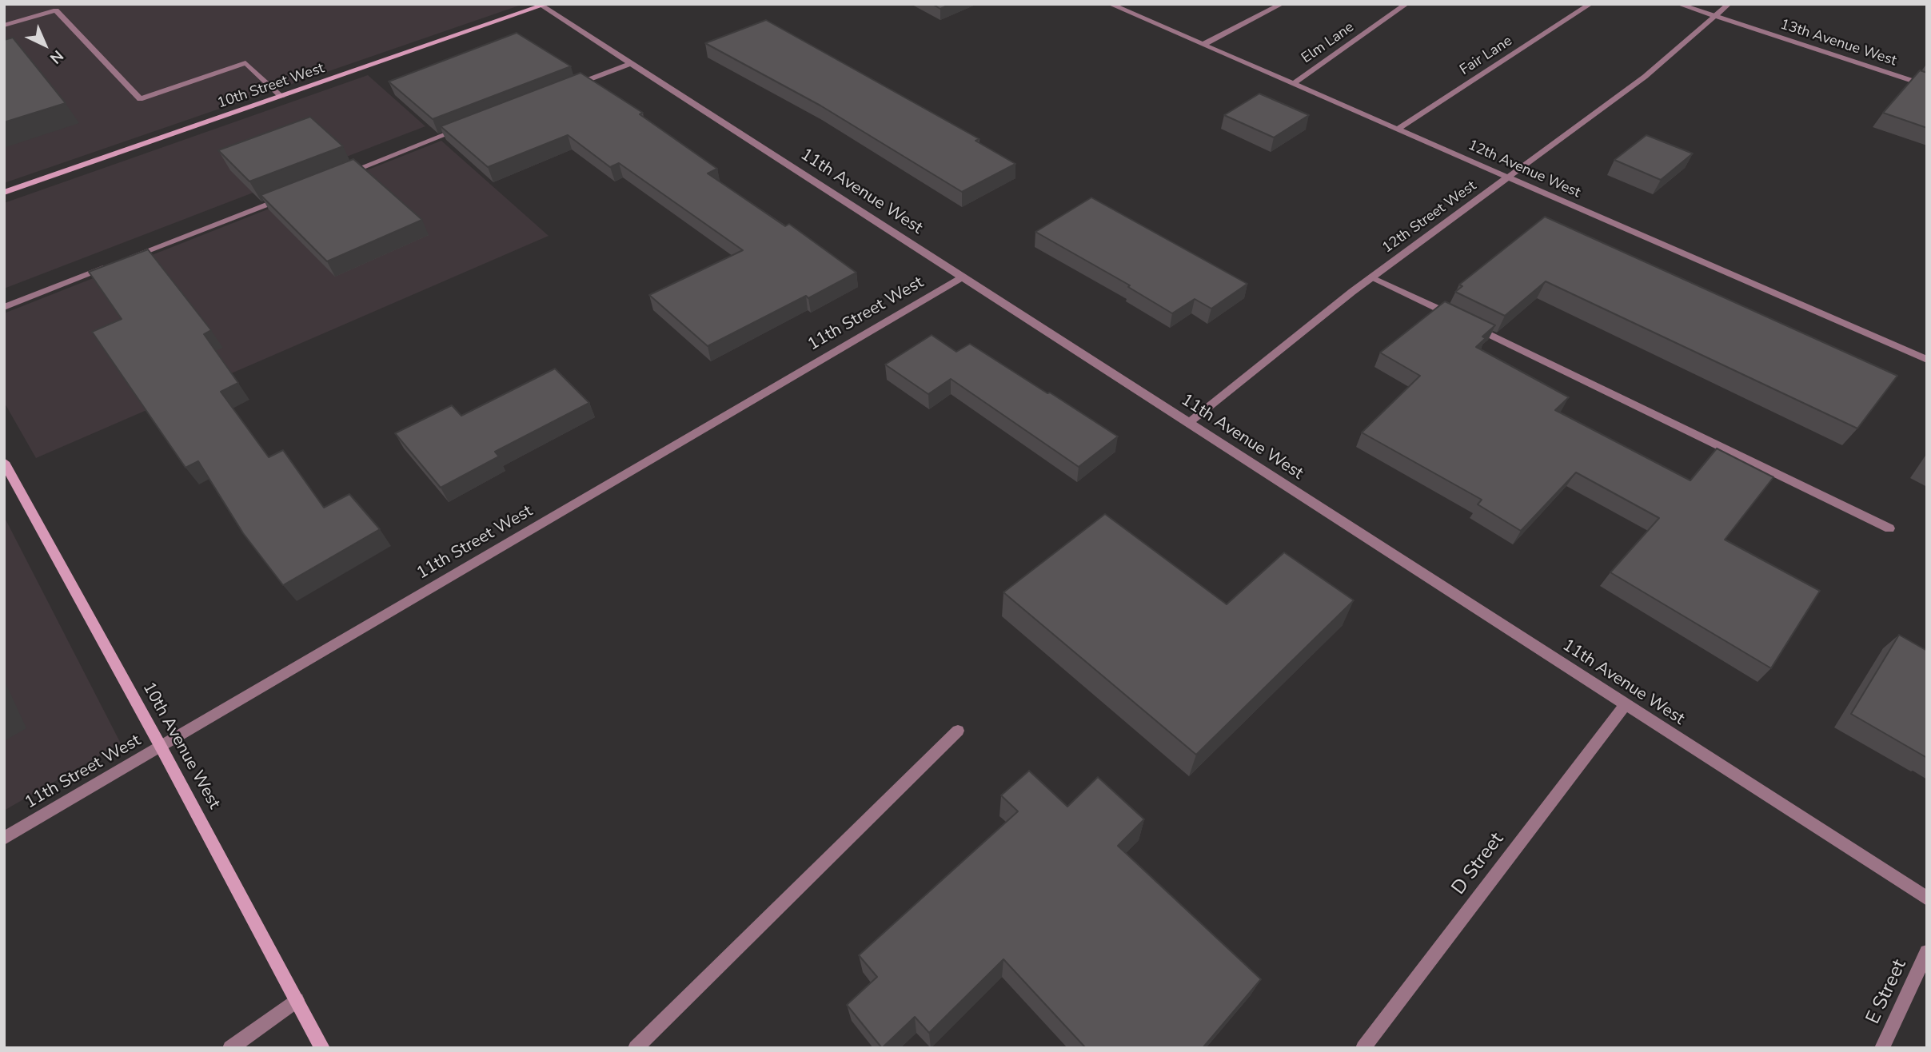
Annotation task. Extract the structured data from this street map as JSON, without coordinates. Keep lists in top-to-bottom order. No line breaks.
{"streets":{"street":["Elm Lane","13th Avenue West","Fair Lane","10th Street West","12th Avenue West","11th Avenue West","12th Street West","11th Street West","10th Avenue West","D Street","E Street"]},"crossings":[["Elm Lane","12th Avenue West"],["13th Avenue West","12th Street West"],["Fair Lane","12th Avenue West"],["10th Street West","11th Avenue West"],["12th Avenue West","12th Street West"],["11th Avenue West","12th Street West"],["11th Avenue West","11th Street West"],["11th Avenue West","D Street"],["11th Street West","10th Avenue West"]],"north":"bottom right"}
